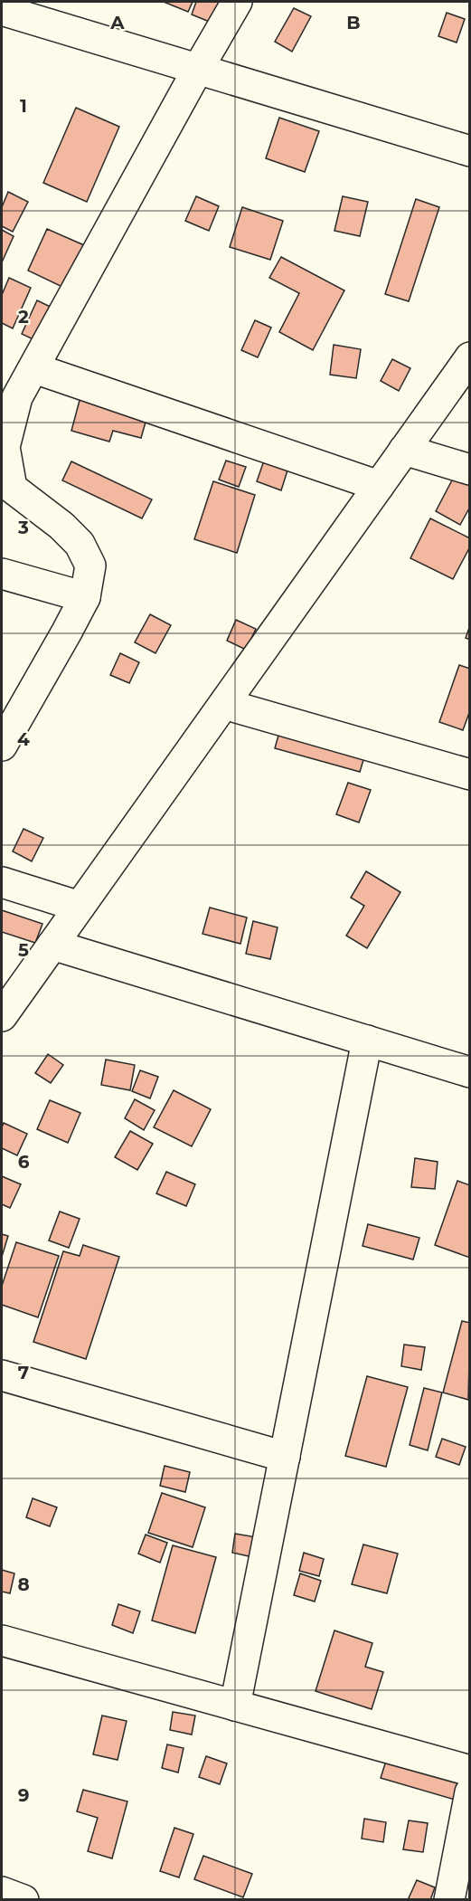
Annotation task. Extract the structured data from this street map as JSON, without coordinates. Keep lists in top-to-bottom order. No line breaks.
{"grid":{"columns":["A","B"],"rows":["1","2","3","4","5","6","7","8","9"]}}
